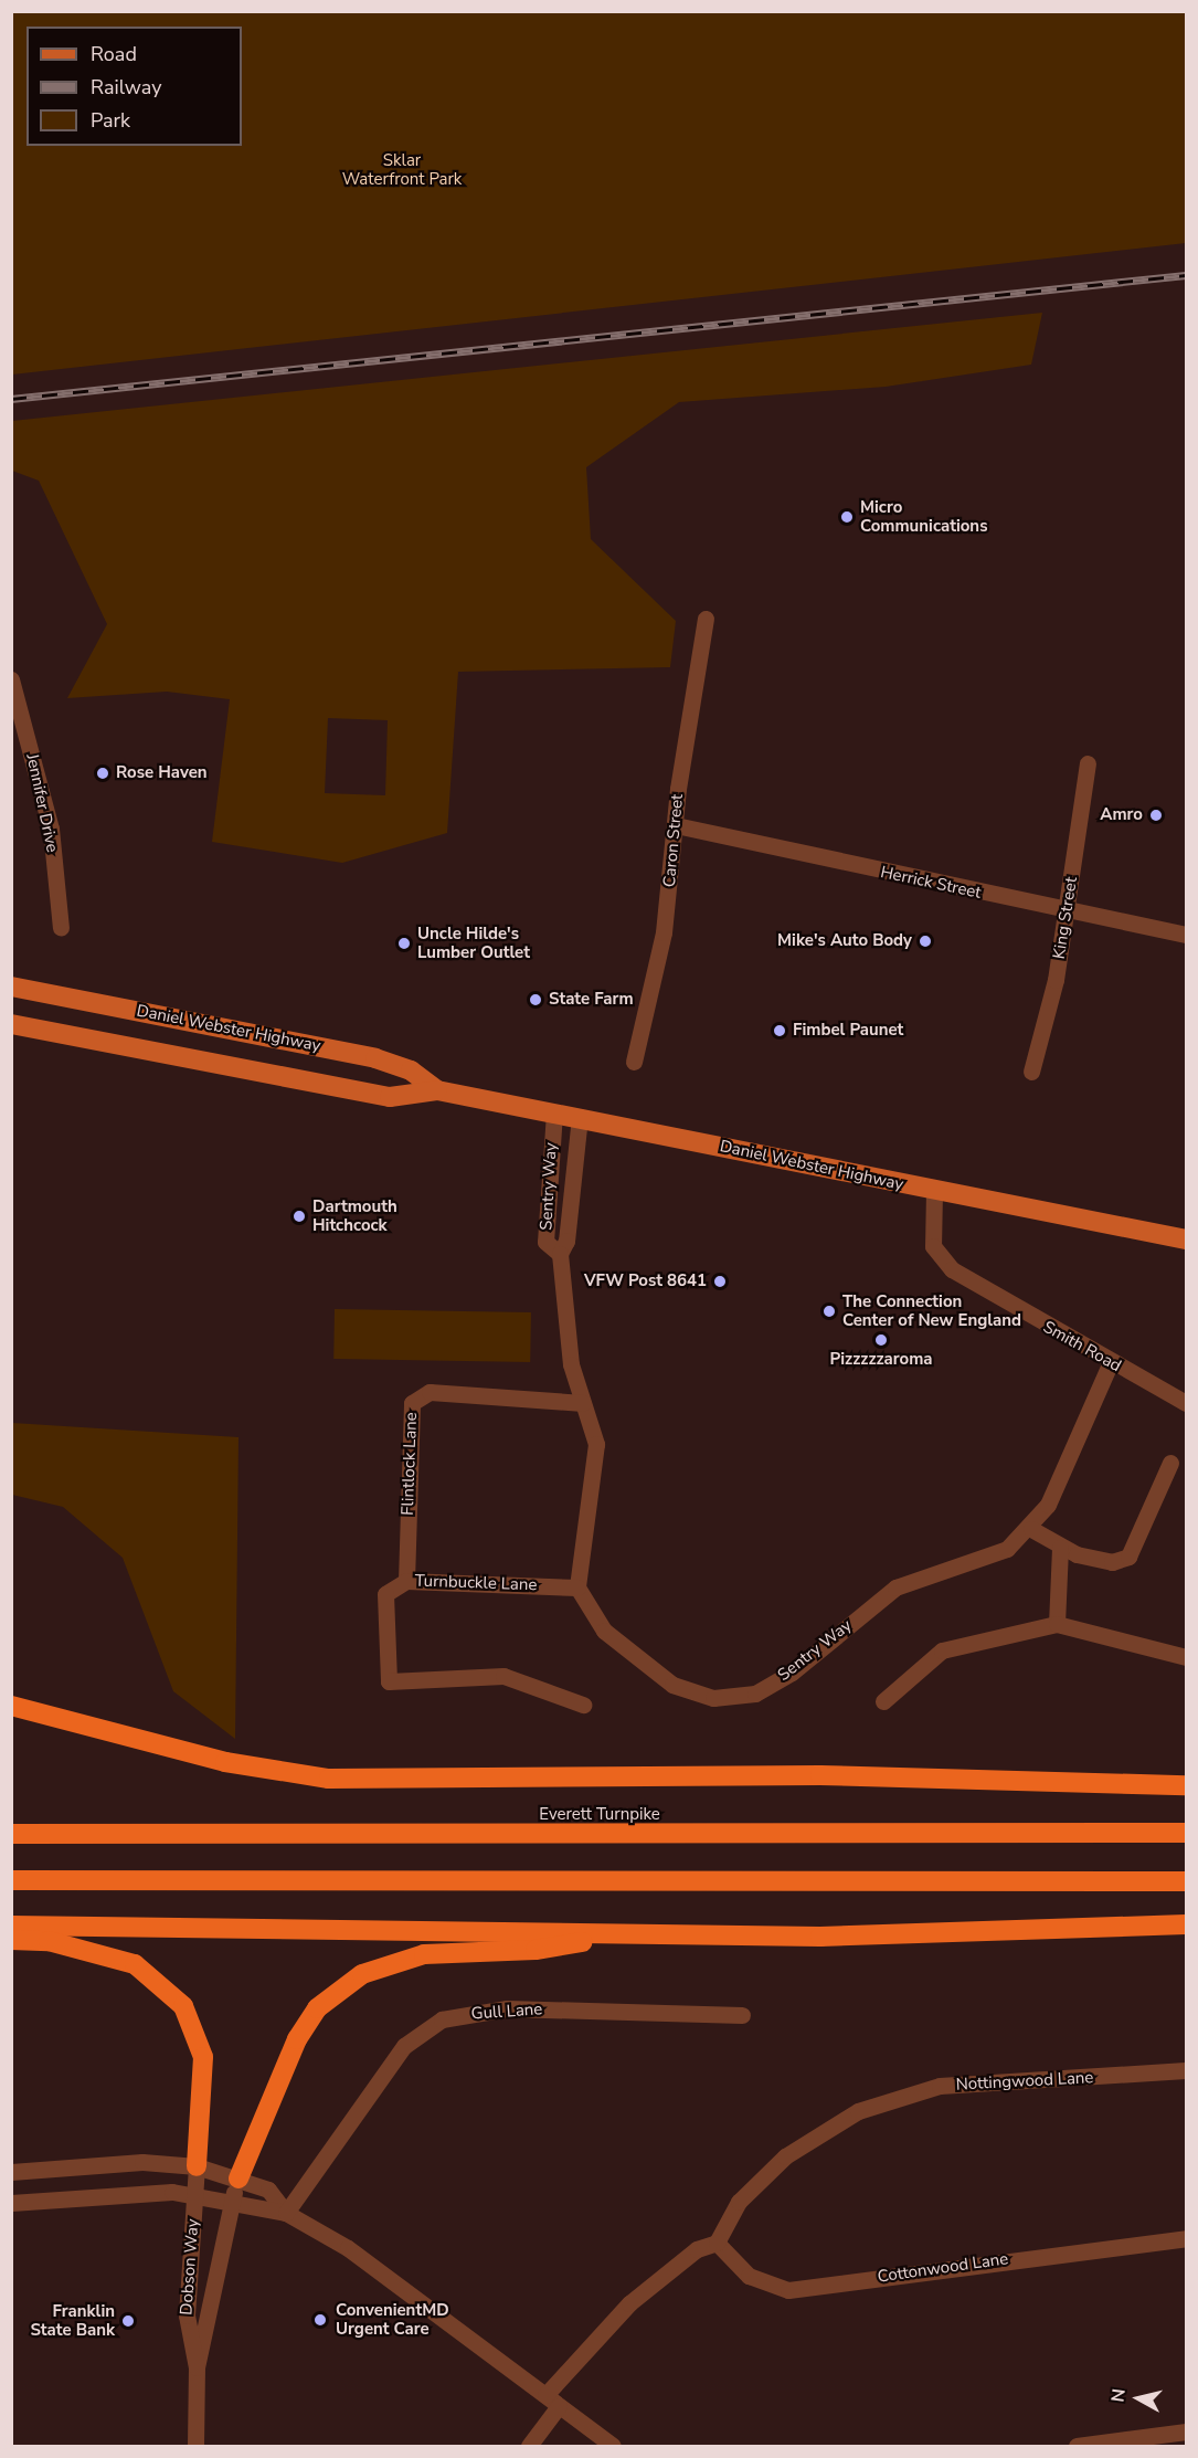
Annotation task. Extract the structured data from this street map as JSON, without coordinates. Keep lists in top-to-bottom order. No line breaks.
{"streets":{"highway":["Everett Turnpike"],"main road":["Daniel Webster Highway"],"street":["Jennifer Drive","Caron Street","Herrick Street","King Street","Sentry Way","Smith Road","Flintlock Lane","Turnbuckle Lane","Gull Lane","Nottingwood Lane","Dobson Way","Cottonwood Lane"]},"crossings":[["Caron Street","Herrick Street"],["Herrick Street","King Street"],["Daniel Webster Highway","Sentry Way"],["Daniel Webster Highway","Smith Road"],["Sentry Way","Smith Road"],["Sentry Way","Flintlock Lane"],["Sentry Way","Turnbuckle Lane"],["Flintlock Lane","Turnbuckle Lane"],["Nottingwood Lane","Cottonwood Lane"]],"parks":["Sklar Waterfront Park"],"places":["Micro Communications","Rose Haven","Amro","Mike's Auto Body","Uncle Hilde's Lumber Outlet","State Farm","Fimbel Paunet","Dartmouth Hitchcock","VFW Post 8641","The Connection Center of New England","Pizzzzzaroma","ConvenientMD Urgent Care","Franklin State Bank"],"legend":["Road","Railway","Park"],"north":"left"}
